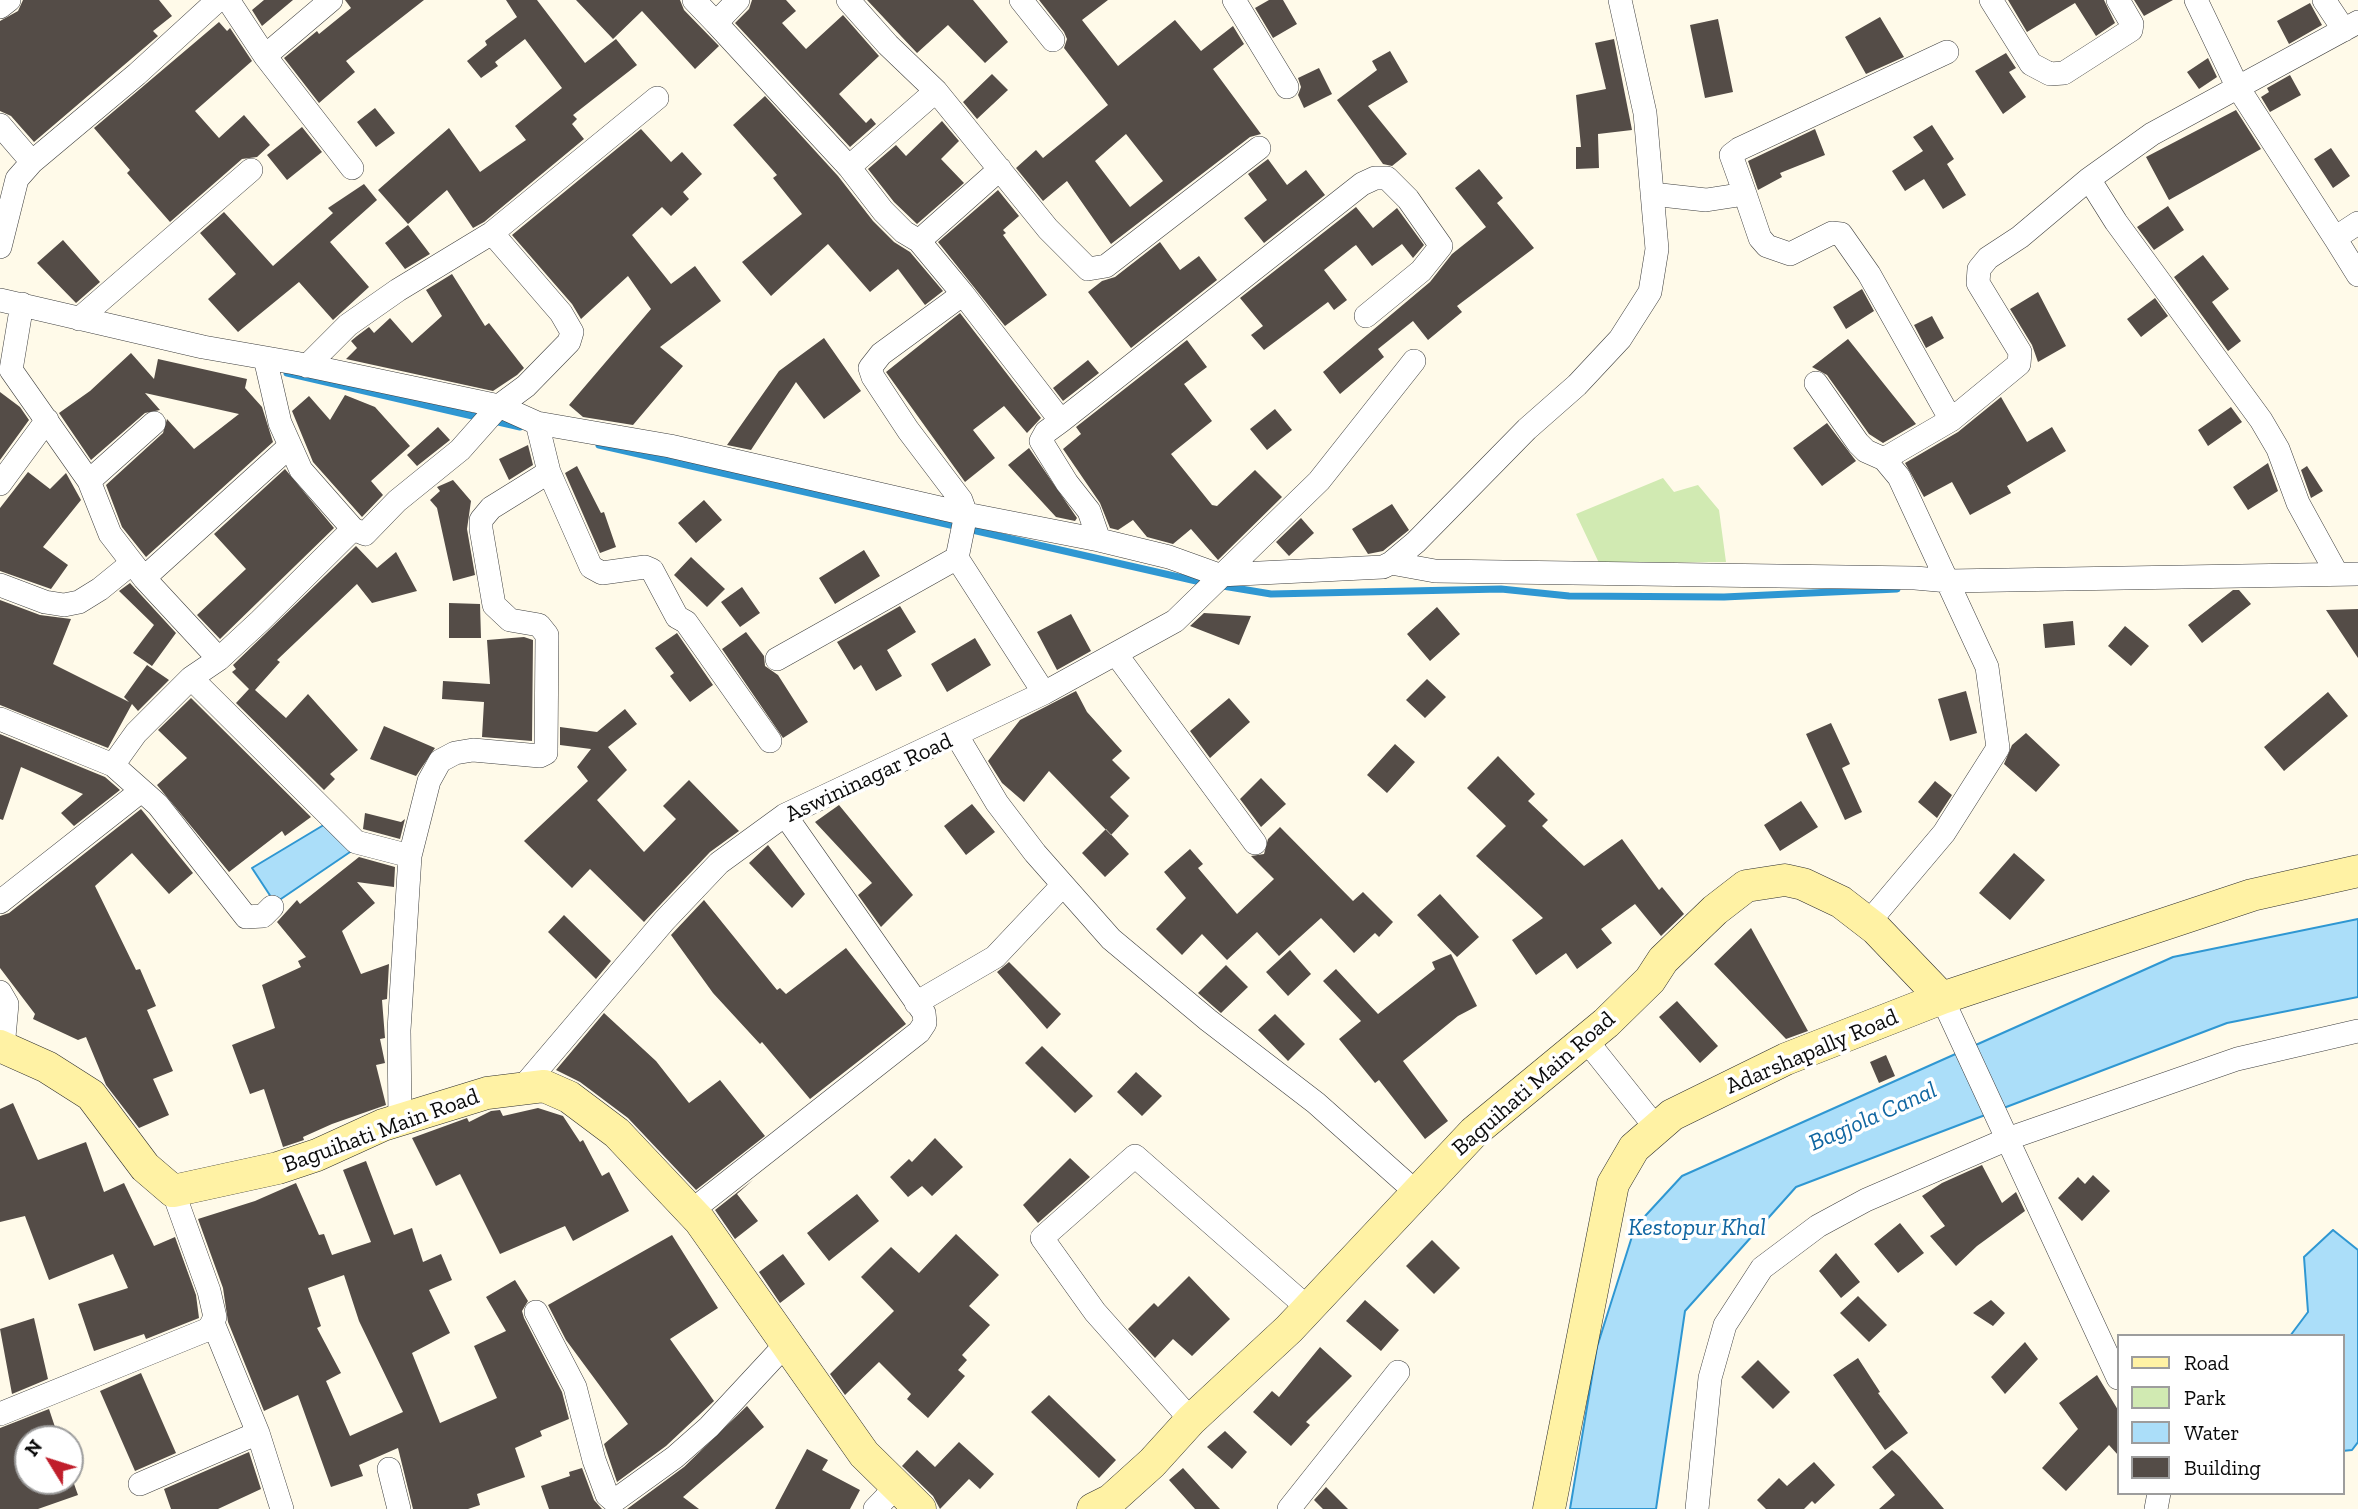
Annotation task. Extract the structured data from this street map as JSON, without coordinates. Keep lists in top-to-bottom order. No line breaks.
{"streets":{"street":["Aswininagar Road","Adarshapally Road","Baguihati Main Road"]},"crossings":[["Aswininagar Road","Baguihati Main Road"],["Adarshapally Road","Baguihati Main Road"]],"water":["Bagjola Canal","Kestopur Khal"],"legend":["Road","Park","Water","Building"],"north":"top left"}
